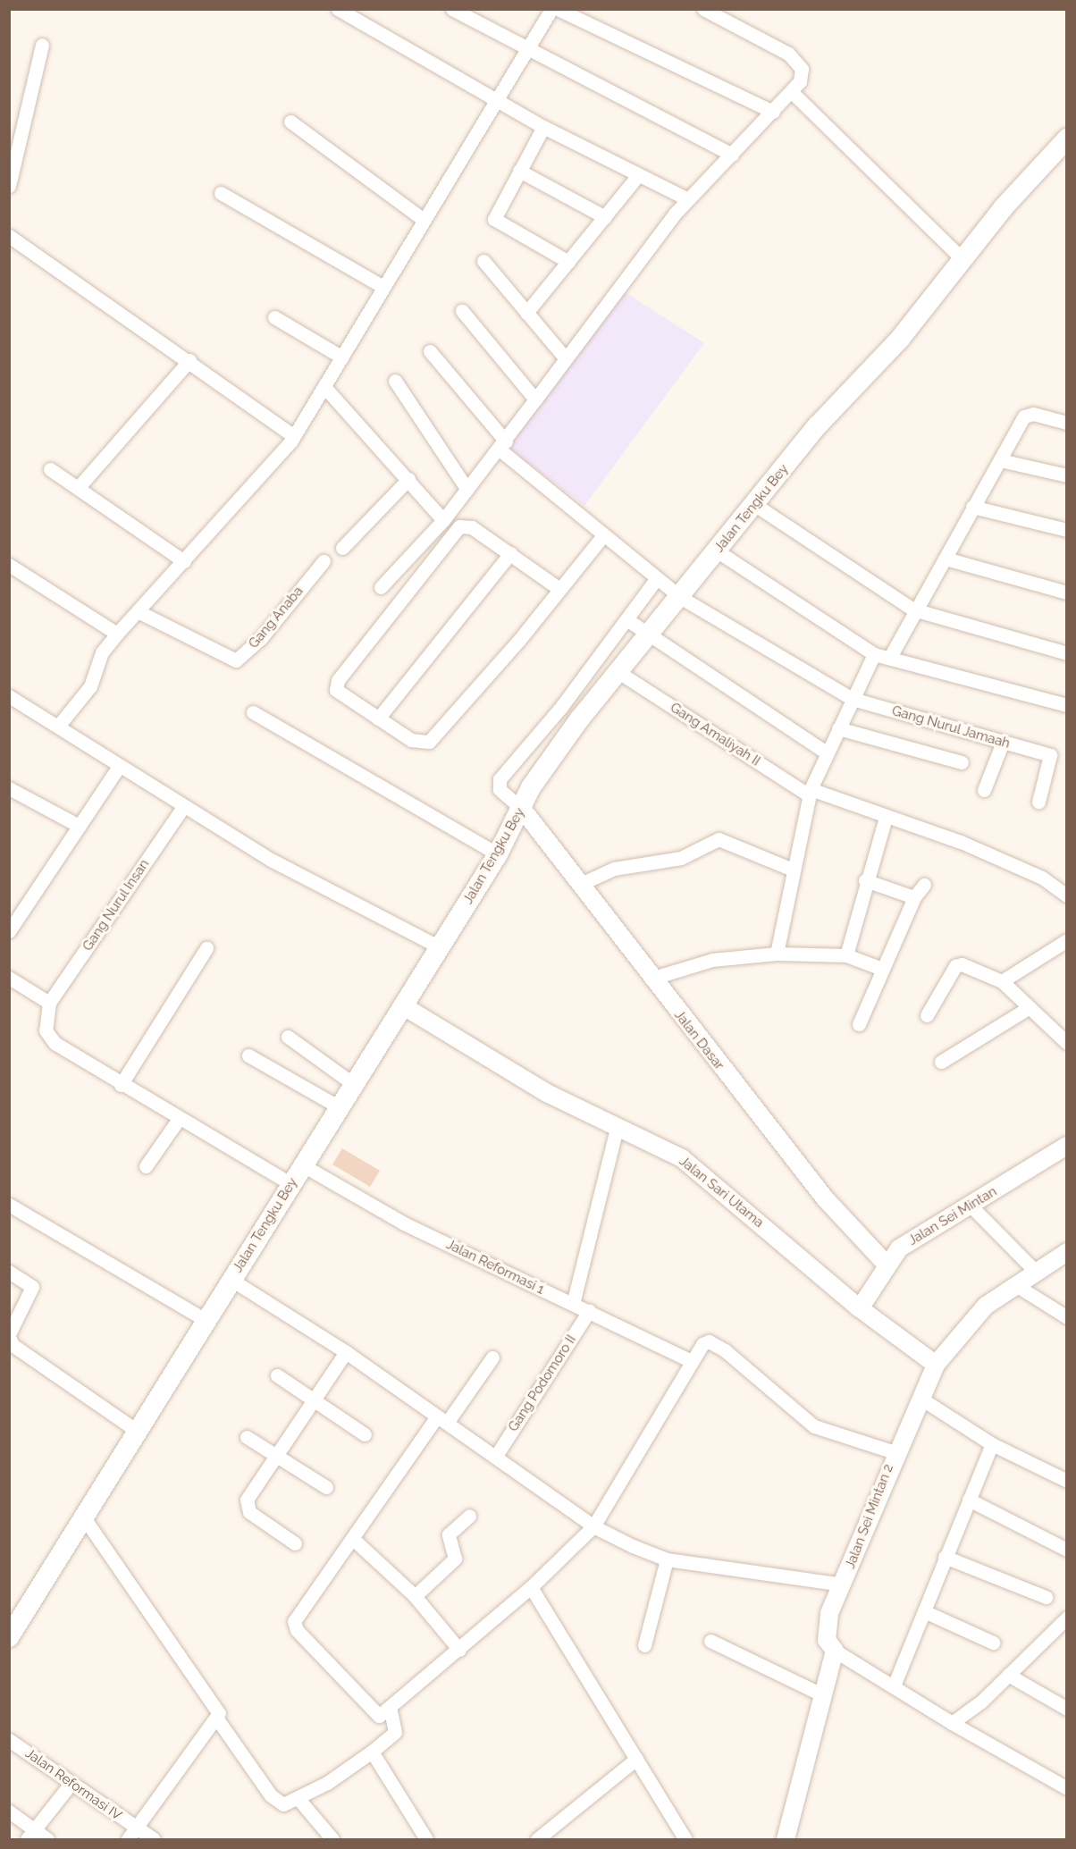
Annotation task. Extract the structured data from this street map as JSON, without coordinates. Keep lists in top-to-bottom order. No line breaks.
{"streets":{"main road":["Jalan Tengku Bey"],"street":["Gang Anaba","Gang Nurul Jamaah","Gang Amaliyah II","Gang Nurul Insan","Jalan Dasar","Jalan Sari Utama","Jalan Sei Mintan","Jalan Reformasi 1","Gang Podomoro II","Jalan Sei Mintan 2","Jalan Reformasi IV"]},"crossings":[["Jalan Tengku Bey","Gang Nurul Jamaah"],["Jalan Tengku Bey","Gang Amaliyah II"],["Jalan Tengku Bey","Jalan Dasar"],["Jalan Tengku Bey","Jalan Sari Utama"],["Jalan Tengku Bey","Jalan Reformasi 1"],["Jalan Dasar","Jalan Sei Mintan"],["Jalan Sari Utama","Jalan Sei Mintan"],["Jalan Sari Utama","Jalan Sei Mintan 2"],["Jalan Reformasi 1","Gang Podomoro II"]]}
